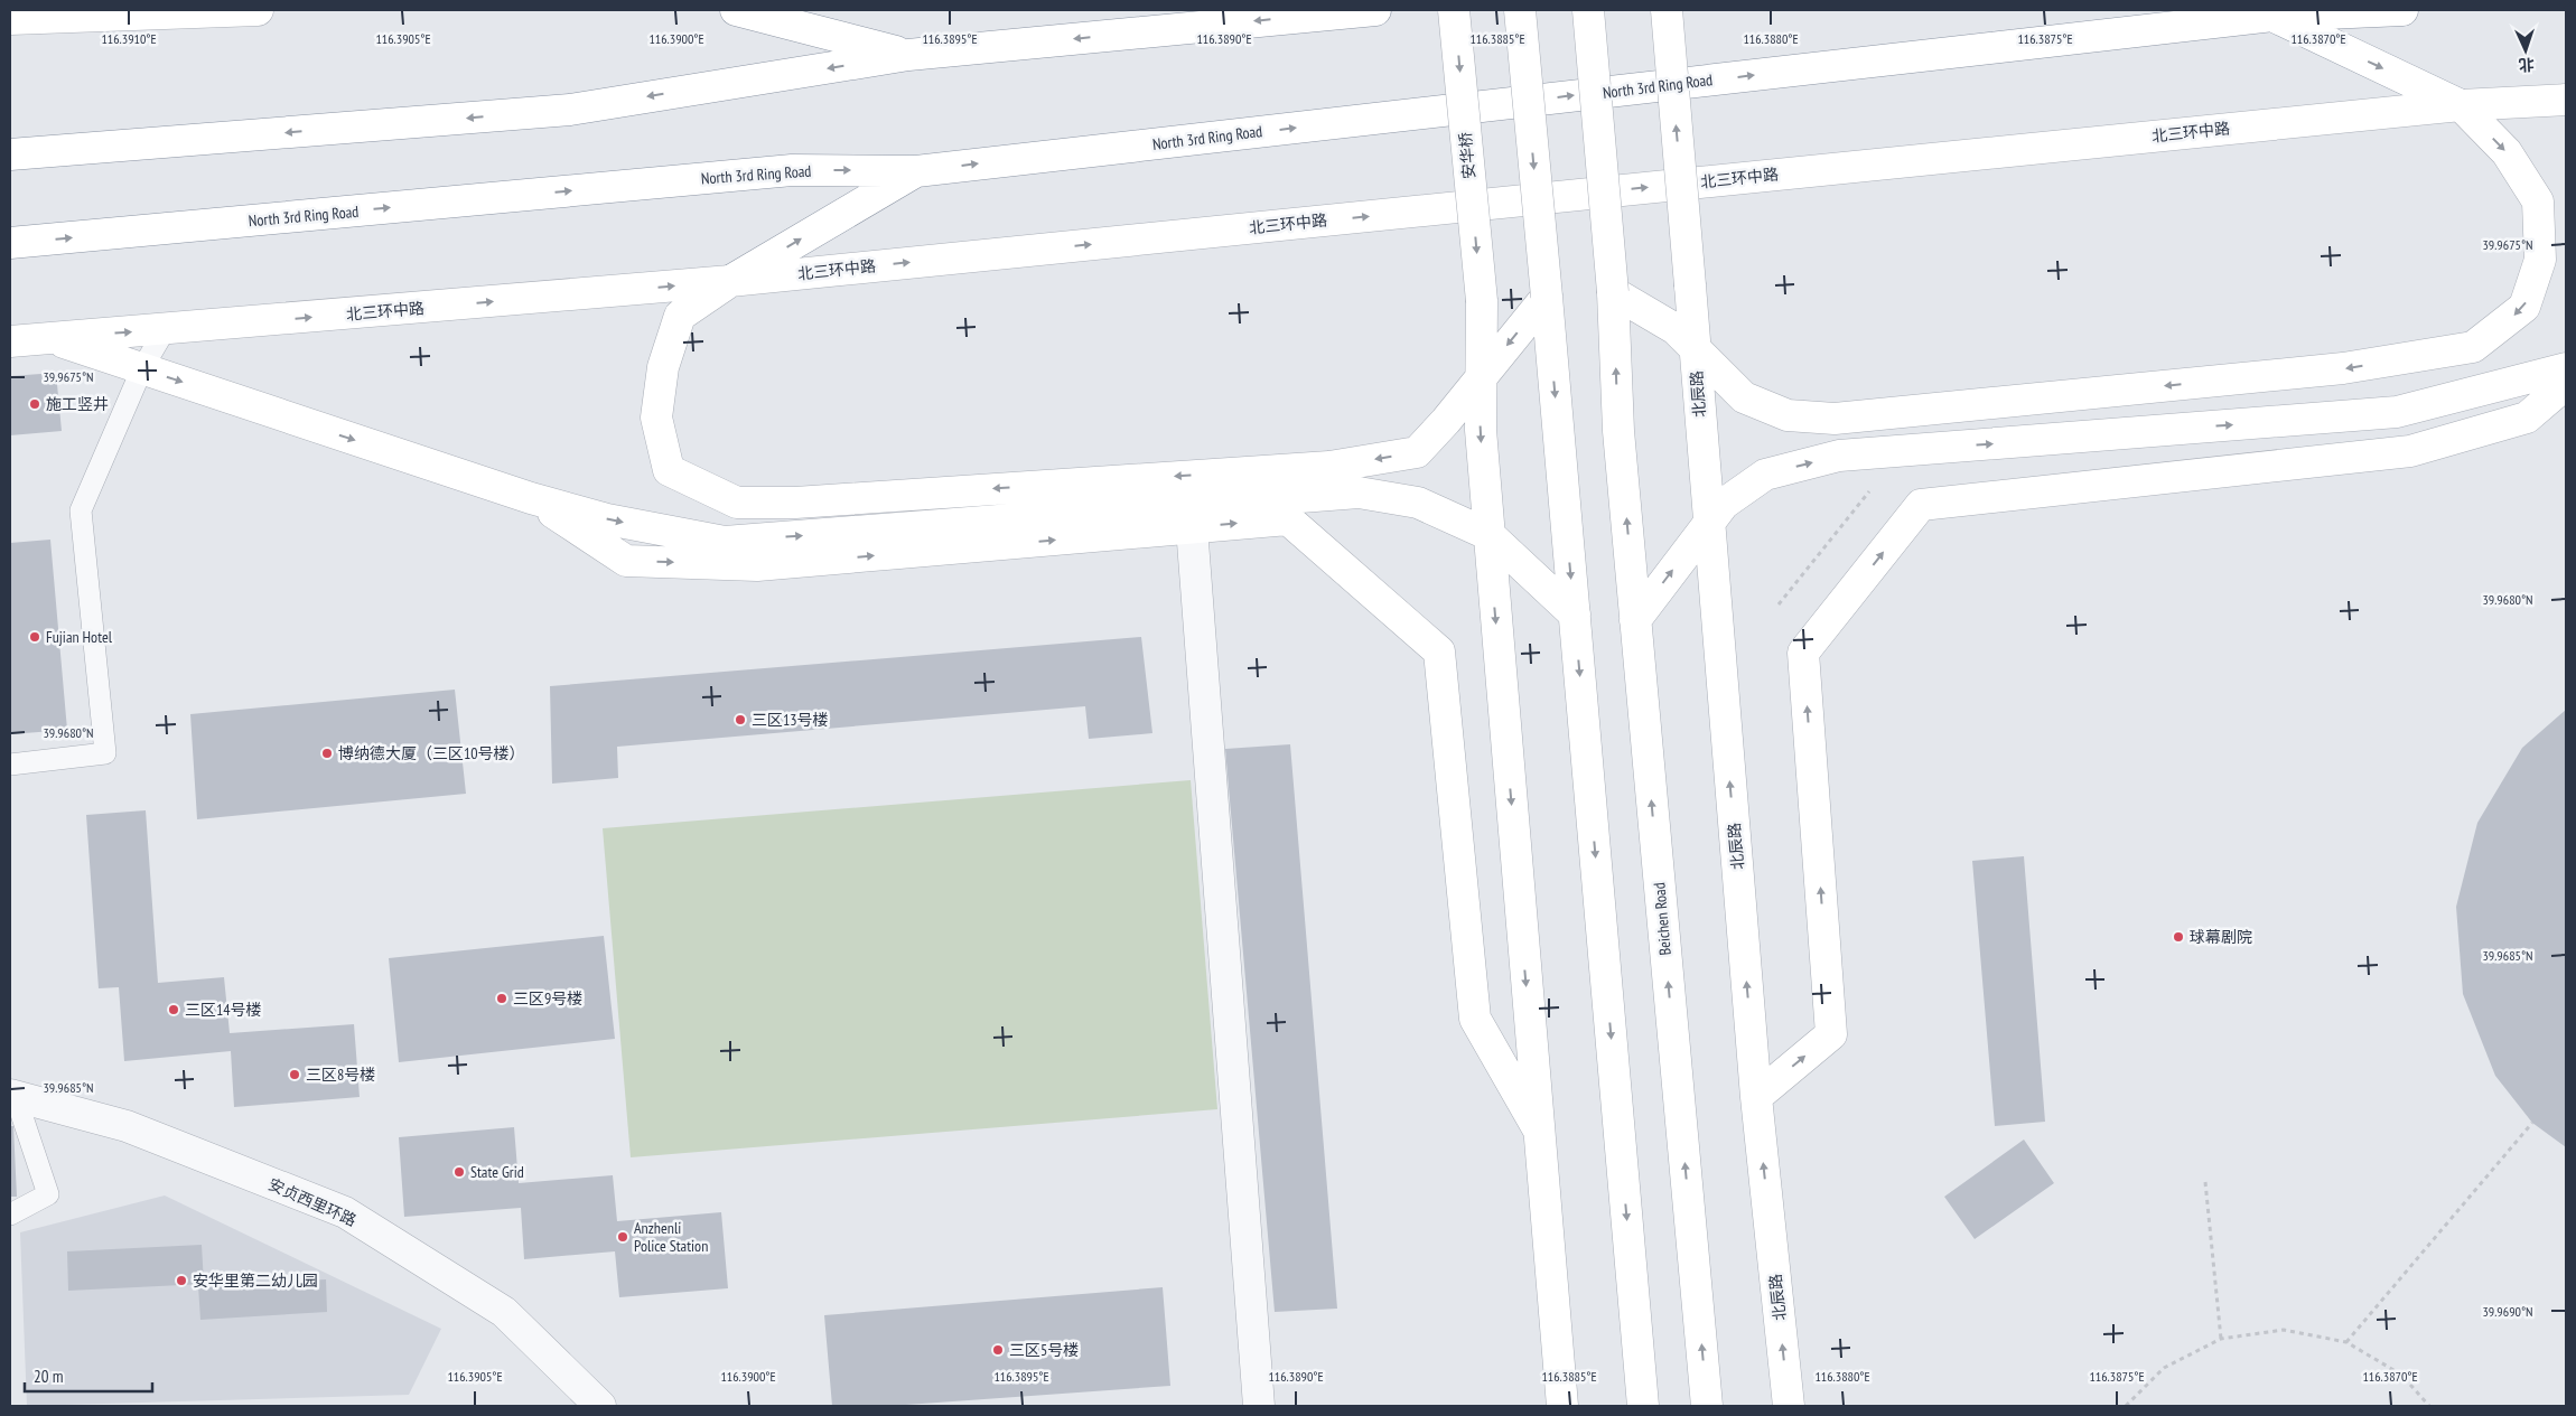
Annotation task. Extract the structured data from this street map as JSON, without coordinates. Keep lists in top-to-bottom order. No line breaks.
{"streets":{"main road":["North 3rd Ring Road","北三环中路","安华桥","北辰路","Beichen Road"],"street":["安贞西里环路"]},"places":["施工竖井","Fujian Hotel","三区13号楼","博纳德大厦（三区10号楼）","球幕剧院","三区9号楼","三区14号楼","三区8号楼","State Grid","Anzhenli Police Station","安华里第二幼儿园","三区5号楼"],"scale_bar":"20 m","north":"bottom","coordinates":["116.3910°E","116.3905°E","116.3900°E","116.3895°E","116.3890°E","116.3885°E","116.3880°E","116.3875°E","116.3870°E","39.9675°N","39.9680°N","39.9685°N","39.9690°N"]}
